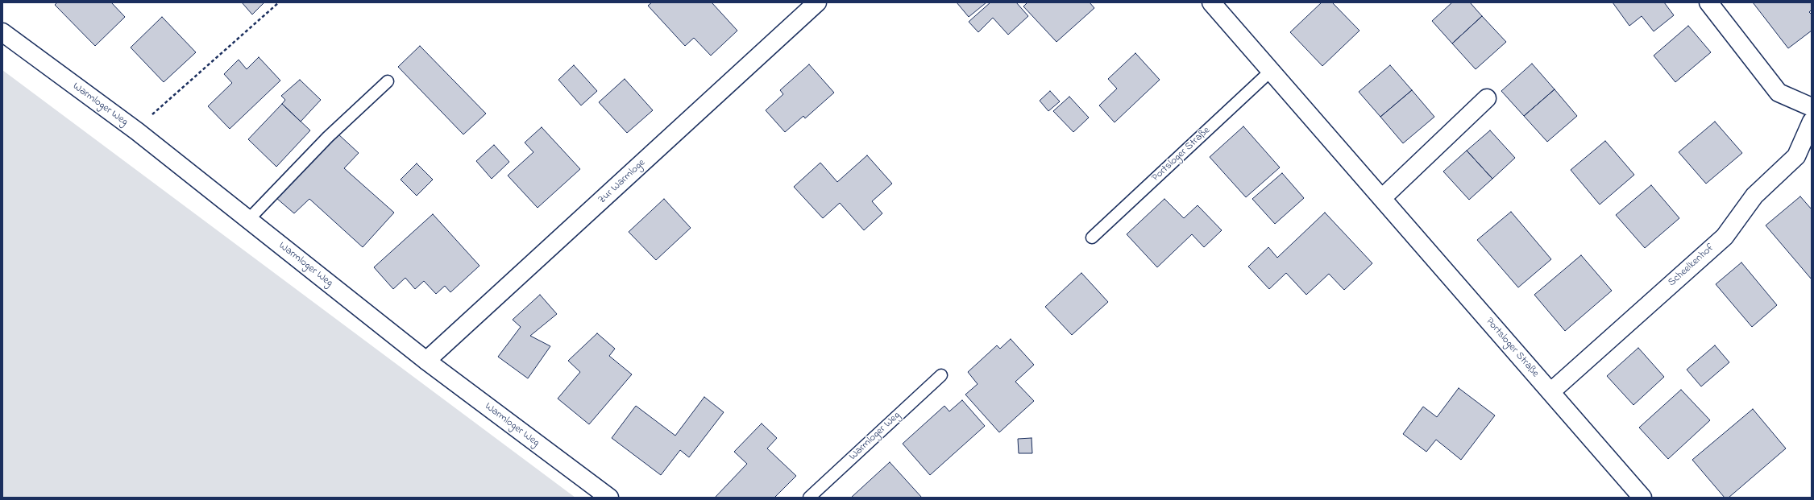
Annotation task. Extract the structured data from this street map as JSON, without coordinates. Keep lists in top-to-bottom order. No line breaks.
{"streets":{"street":["Warmloger Weg","Portsloger Straße","Zur Warmloge","Scheelkenhof"]},"crossings":[["Warmloger Weg","Zur Warmloge"],["Portsloger Straße","Scheelkenhof"]]}
